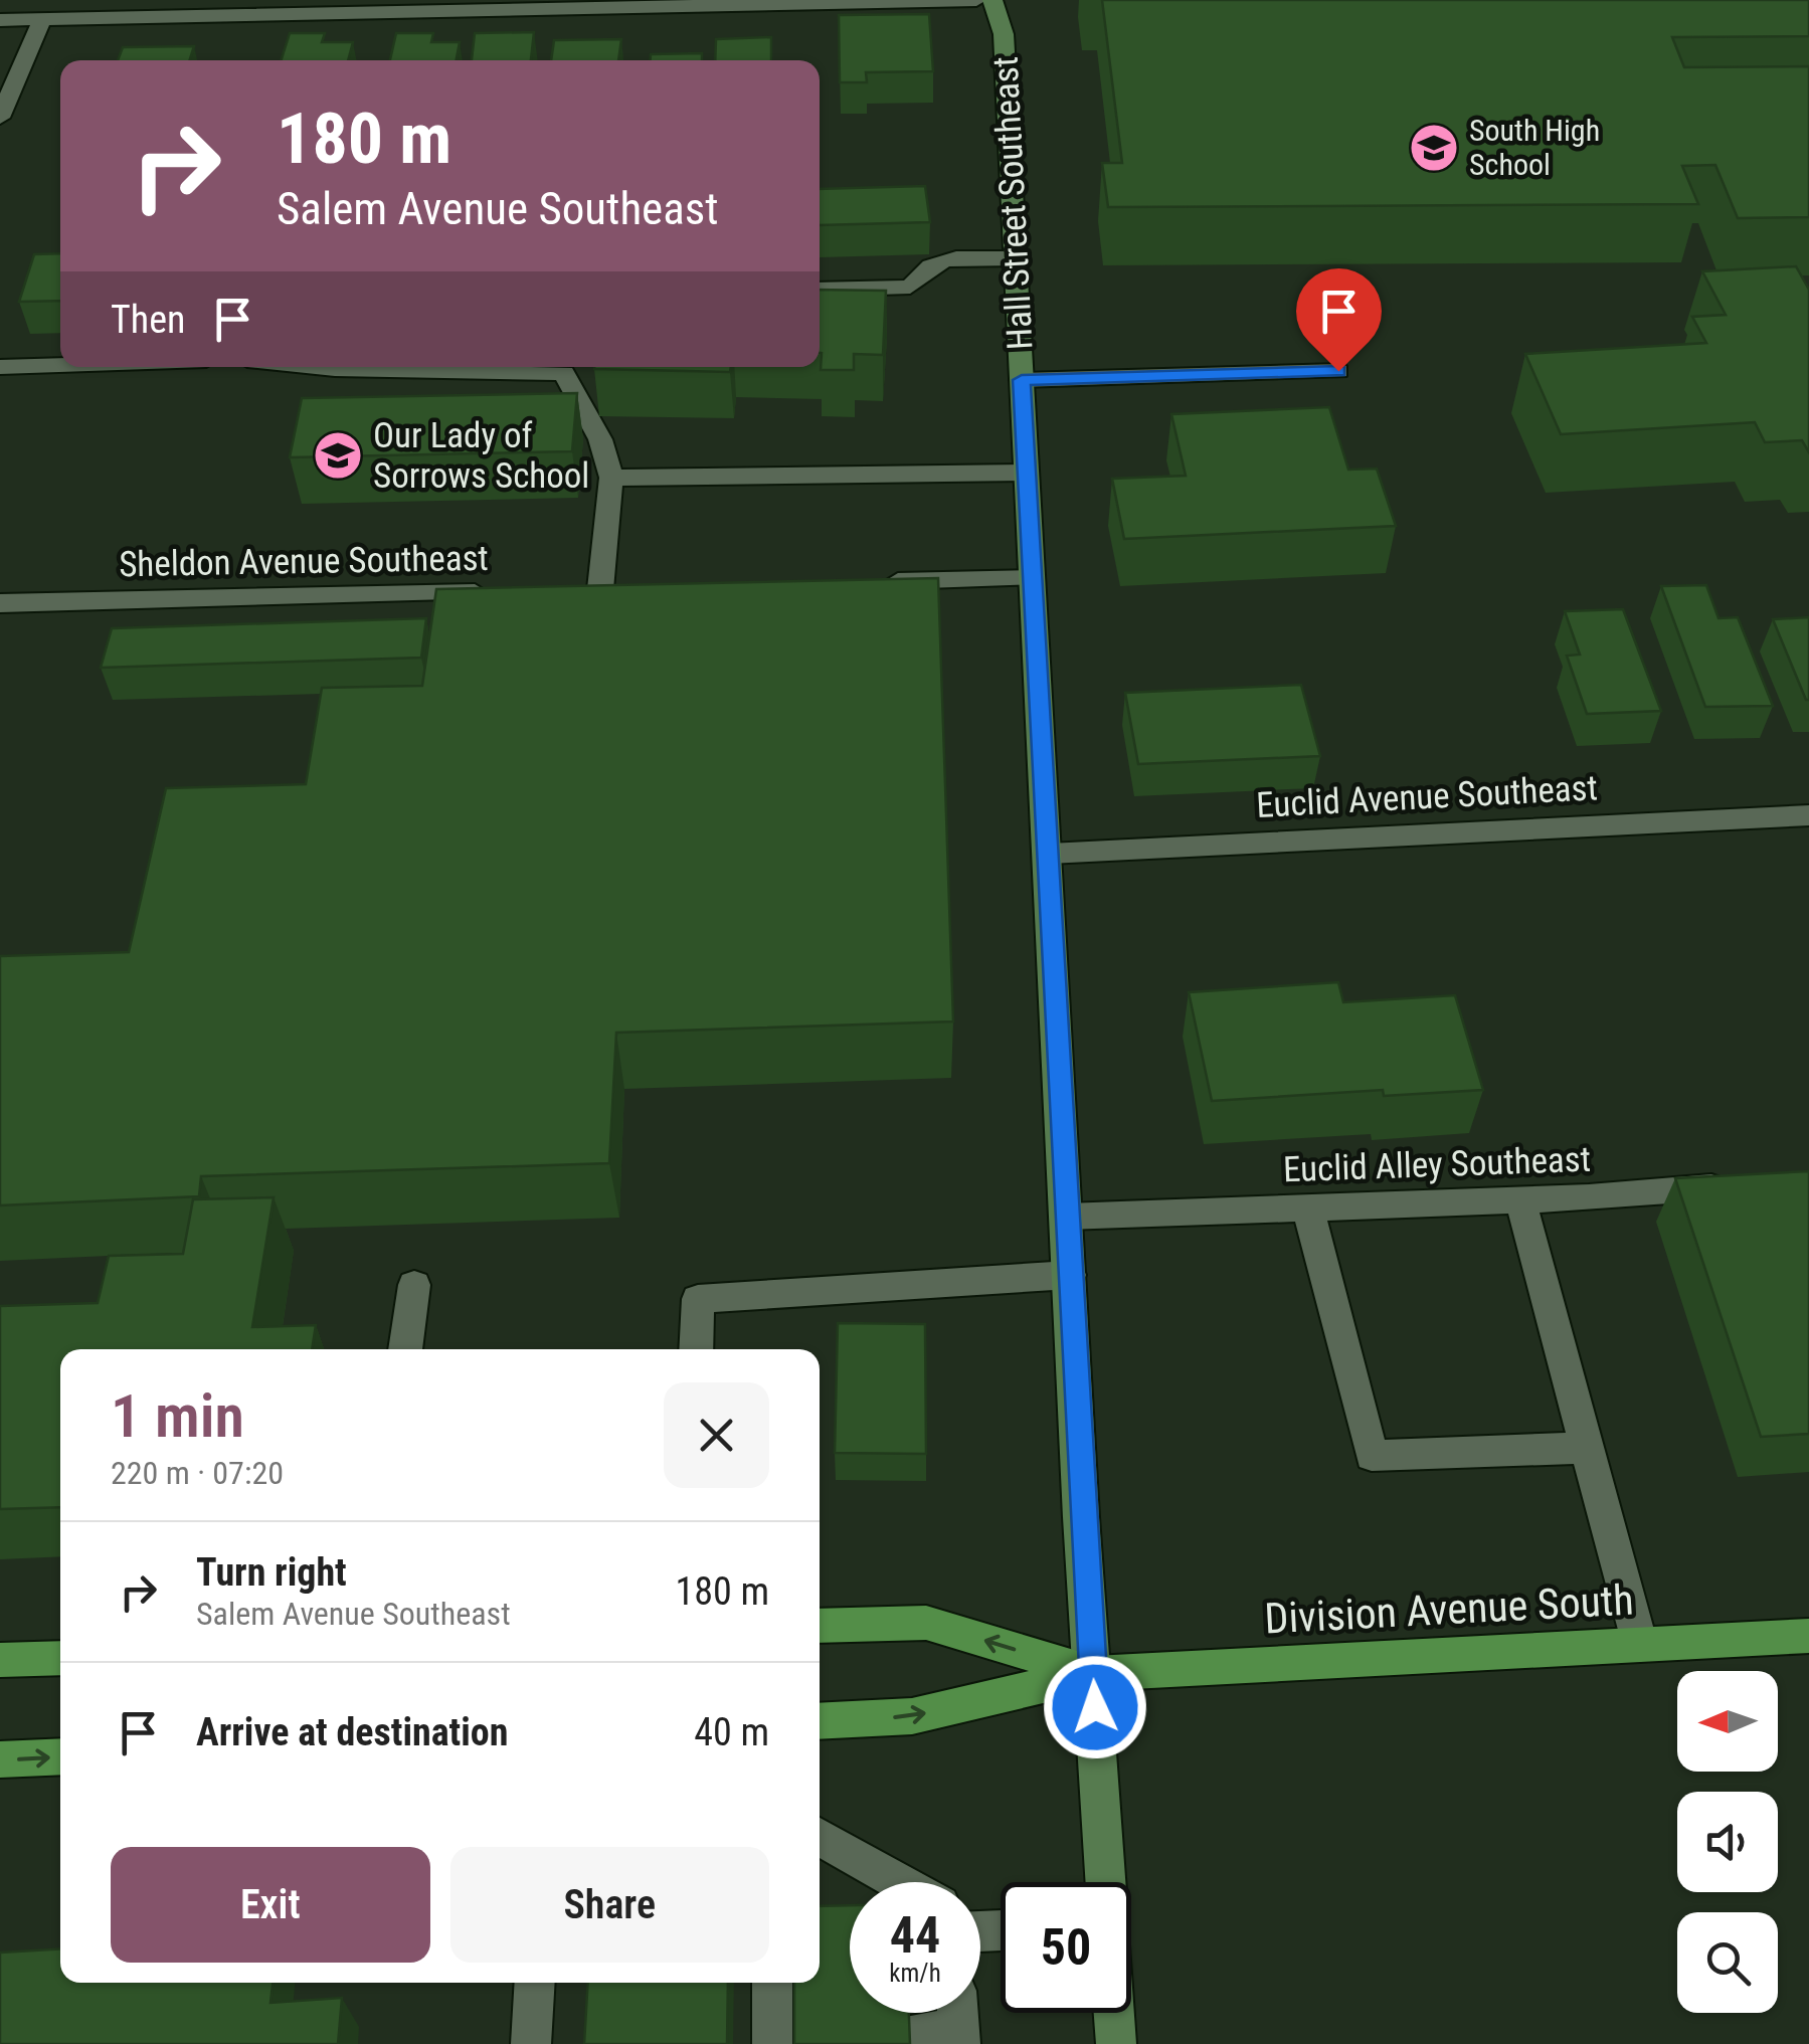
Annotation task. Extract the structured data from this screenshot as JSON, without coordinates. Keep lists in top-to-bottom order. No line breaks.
{"streets":{"main road":["Hall Street Southeast","Division Avenue South"],"street":["Sheldon Avenue Southeast","Euclid Avenue Southeast","Euclid Alley Southeast"]},"crossings":[["Hall Street Southeast","Euclid Avenue Southeast"],["Hall Street Southeast","Euclid Alley Southeast"],["Hall Street Southeast","Division Avenue South"]],"places":{"school or university":["South High School","Our Lady of Sorrows School"]},"north":"left","page":{"turn":["180 m","Salem Avenue Southeast"],"then":"Then","heading":["1 min","220 m · 07:20"],"list":[{"name":"Turn right","note":"Salem Avenue Southeast","value":"180 m"},{"name":"Arrive at destination","value":"40 m"}],"buttons":["Exit","Share"],"speed":"44 km/h","limit":"50"}}
